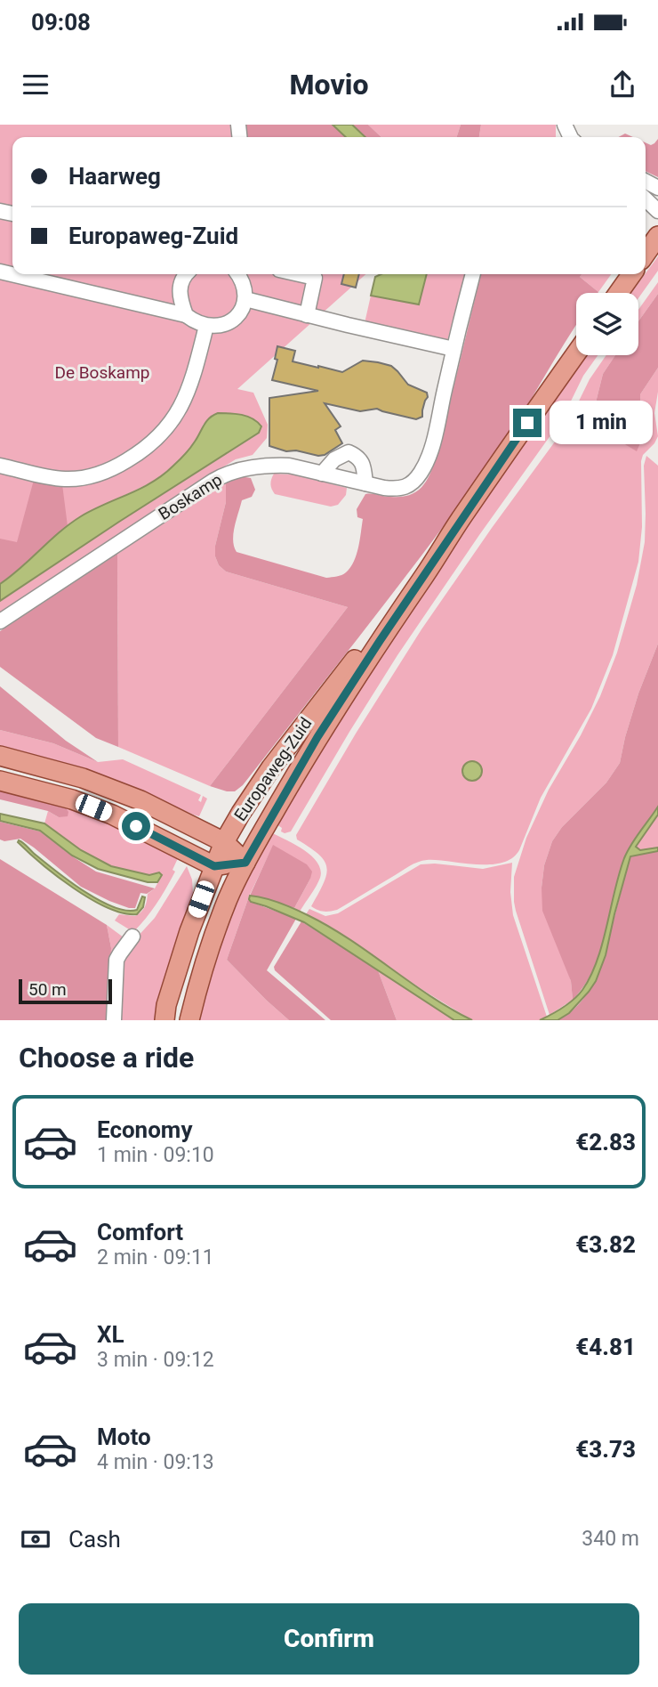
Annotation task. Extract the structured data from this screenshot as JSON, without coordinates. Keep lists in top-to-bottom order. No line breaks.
{"streets":{"main road":["Europaweg-Zuid"],"street":["Boskamp"]},"parks":["De Boskamp"],"scale_bar":"50 m","page":{"status":"09:08","header":"Movio","banner":["Haarweg","Europaweg-Zuid"],"bubble":"1 min","scale":"50 m","heading":"Choose a ride","list":[{"name":"Economy","note":"1 min · 09:10","value":"€2.83"},{"name":"Comfort","note":"2 min · 09:11","value":"€3.82"},{"name":"XL","note":"3 min · 09:12","value":"€4.81"},{"name":"Moto","note":"4 min · 09:13","value":"€3.73"}],"pay":["Cash","340 m"],"buttons":"Confirm"}}
